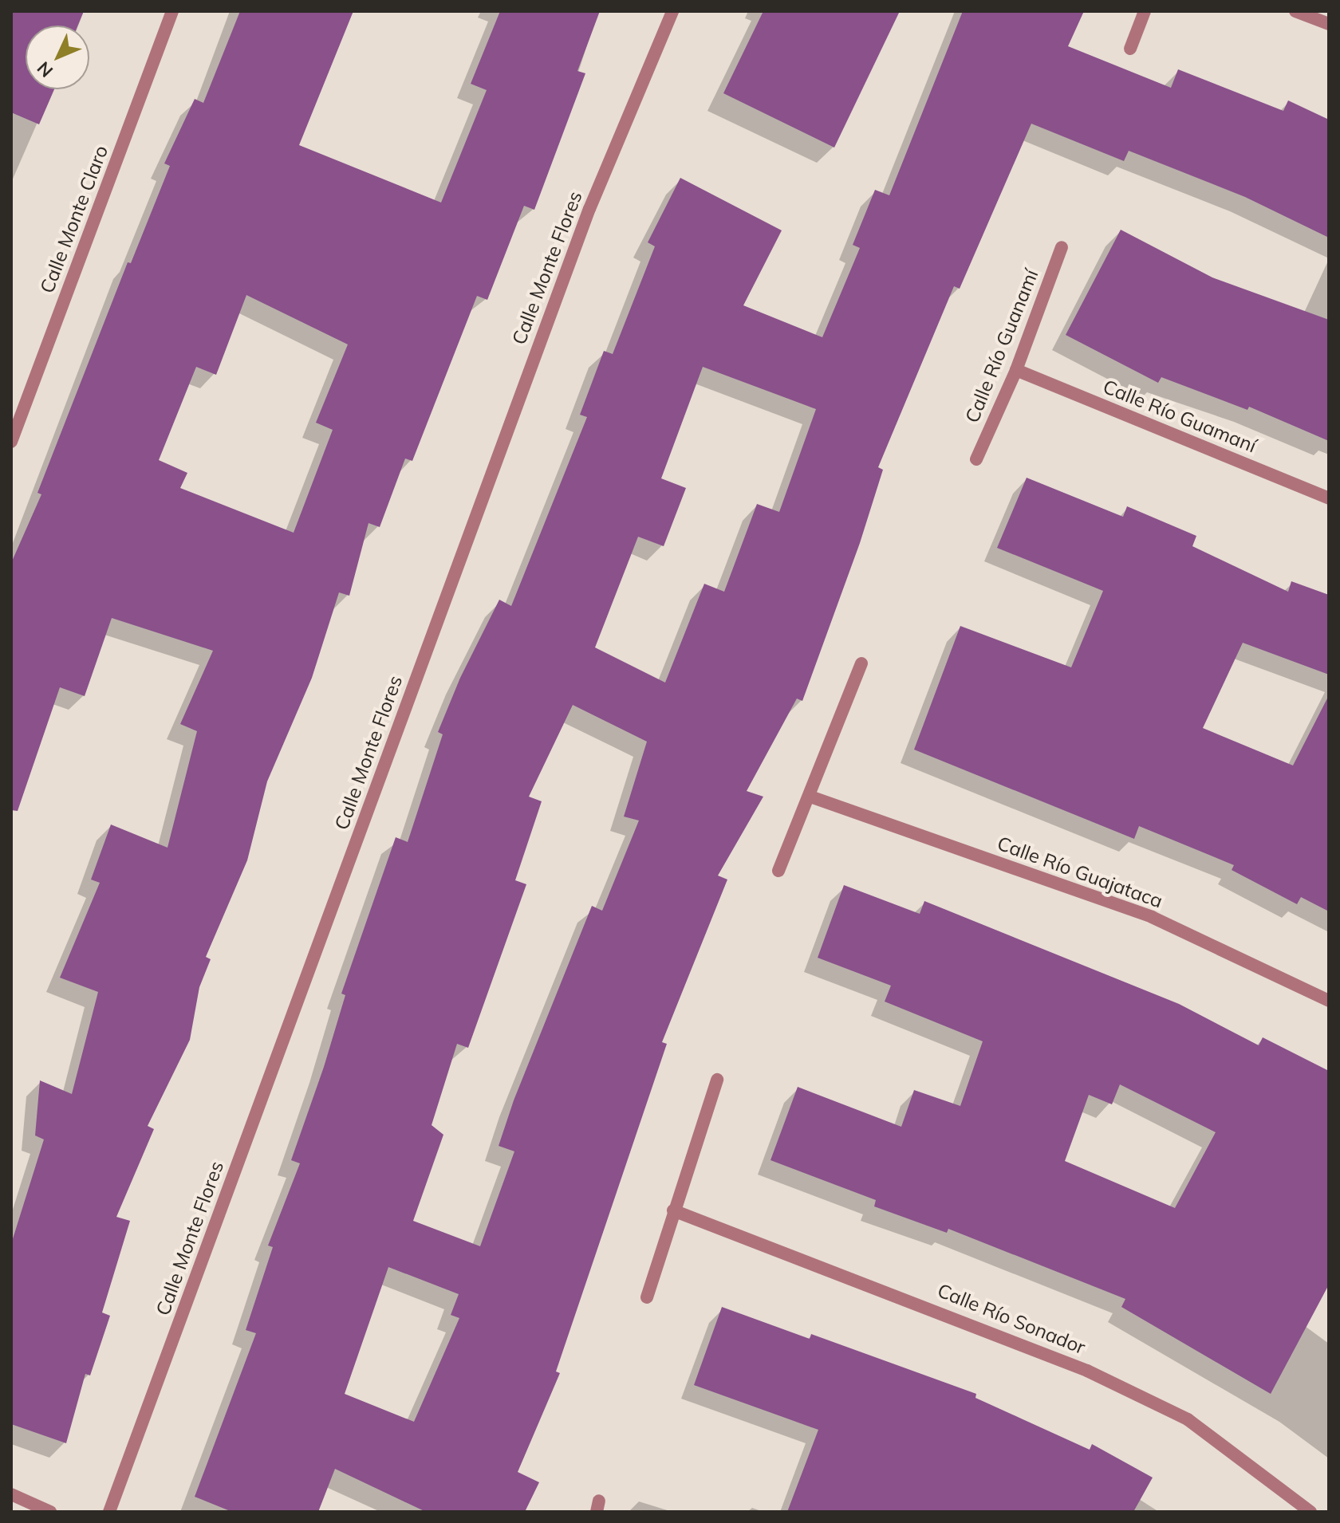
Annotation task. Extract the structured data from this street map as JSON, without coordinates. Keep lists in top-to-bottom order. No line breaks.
{"streets":{"street":["Calle Monte Claro","Calle Monte Flores","Calle Río Guanamí","Calle Río Guamaní","Calle Río Guajataca","Calle Río Sonador"]},"crossings":[["Calle Río Guanamí","Calle Río Guamaní"]],"north":"bottom left"}
